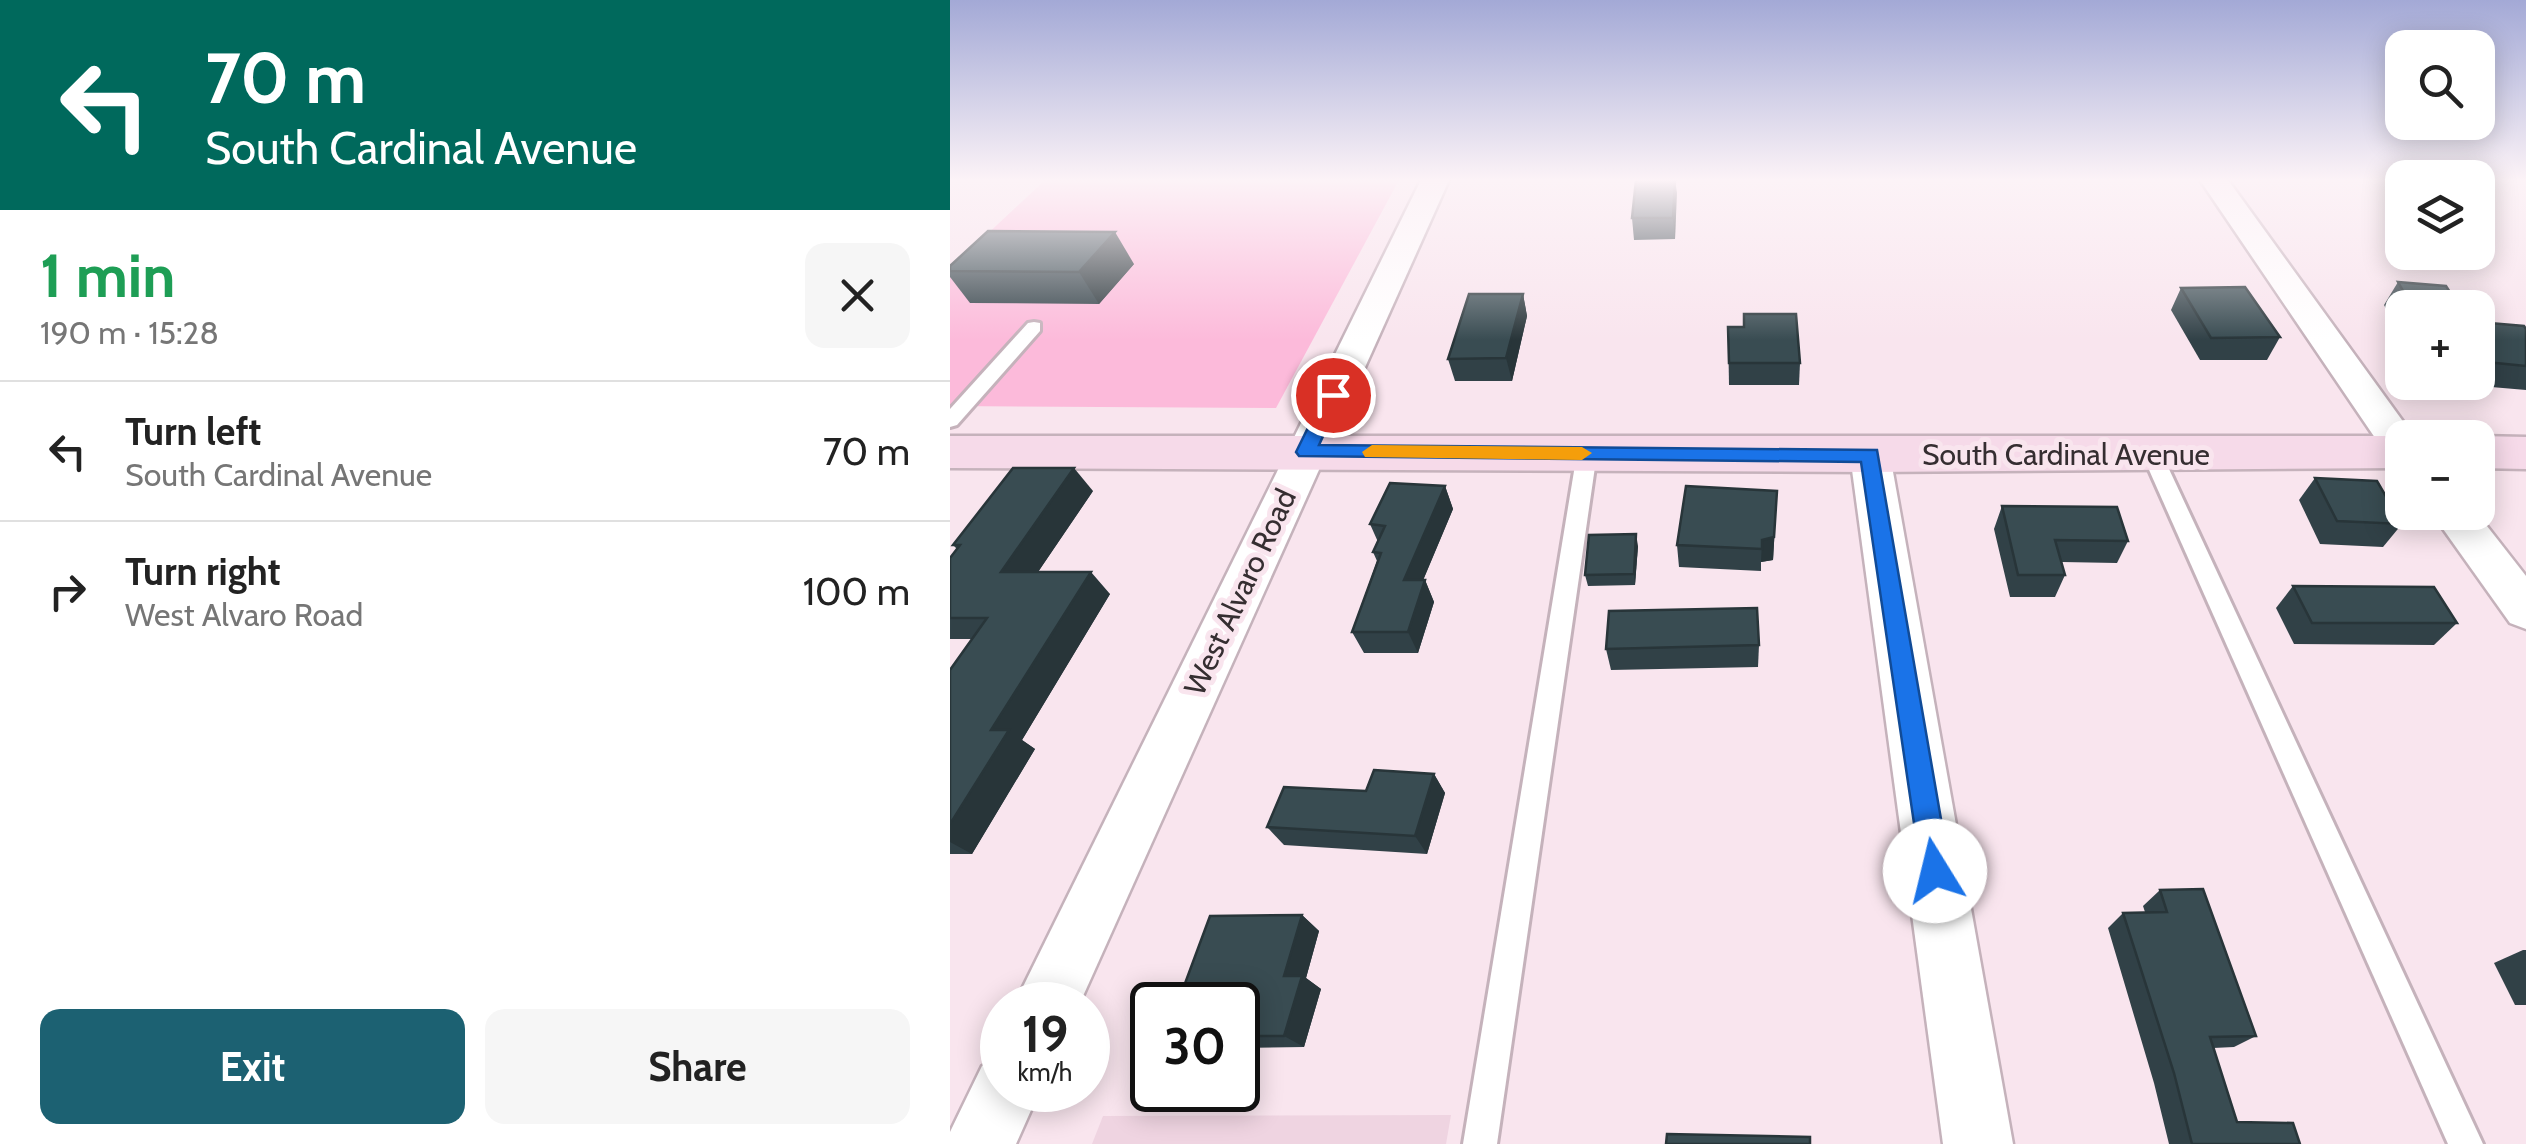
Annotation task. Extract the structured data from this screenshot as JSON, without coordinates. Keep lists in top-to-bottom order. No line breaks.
{"streets":{"main road":["South Cardinal Avenue"],"street":["West Alvaro Road"]},"crossings":[["South Cardinal Avenue","West Alvaro Road"]],"page":{"turn":["70 m","South Cardinal Avenue"],"map_buttons":["+","−"],"heading":["1 min","190 m · 15:28"],"list":[{"name":"Turn left","note":"South Cardinal Avenue","value":"70 m"},{"name":"Turn right","note":"West Alvaro Road","value":"100 m"}],"speed":"19 km/h","limit":"30","buttons":["Exit","Share"]}}
